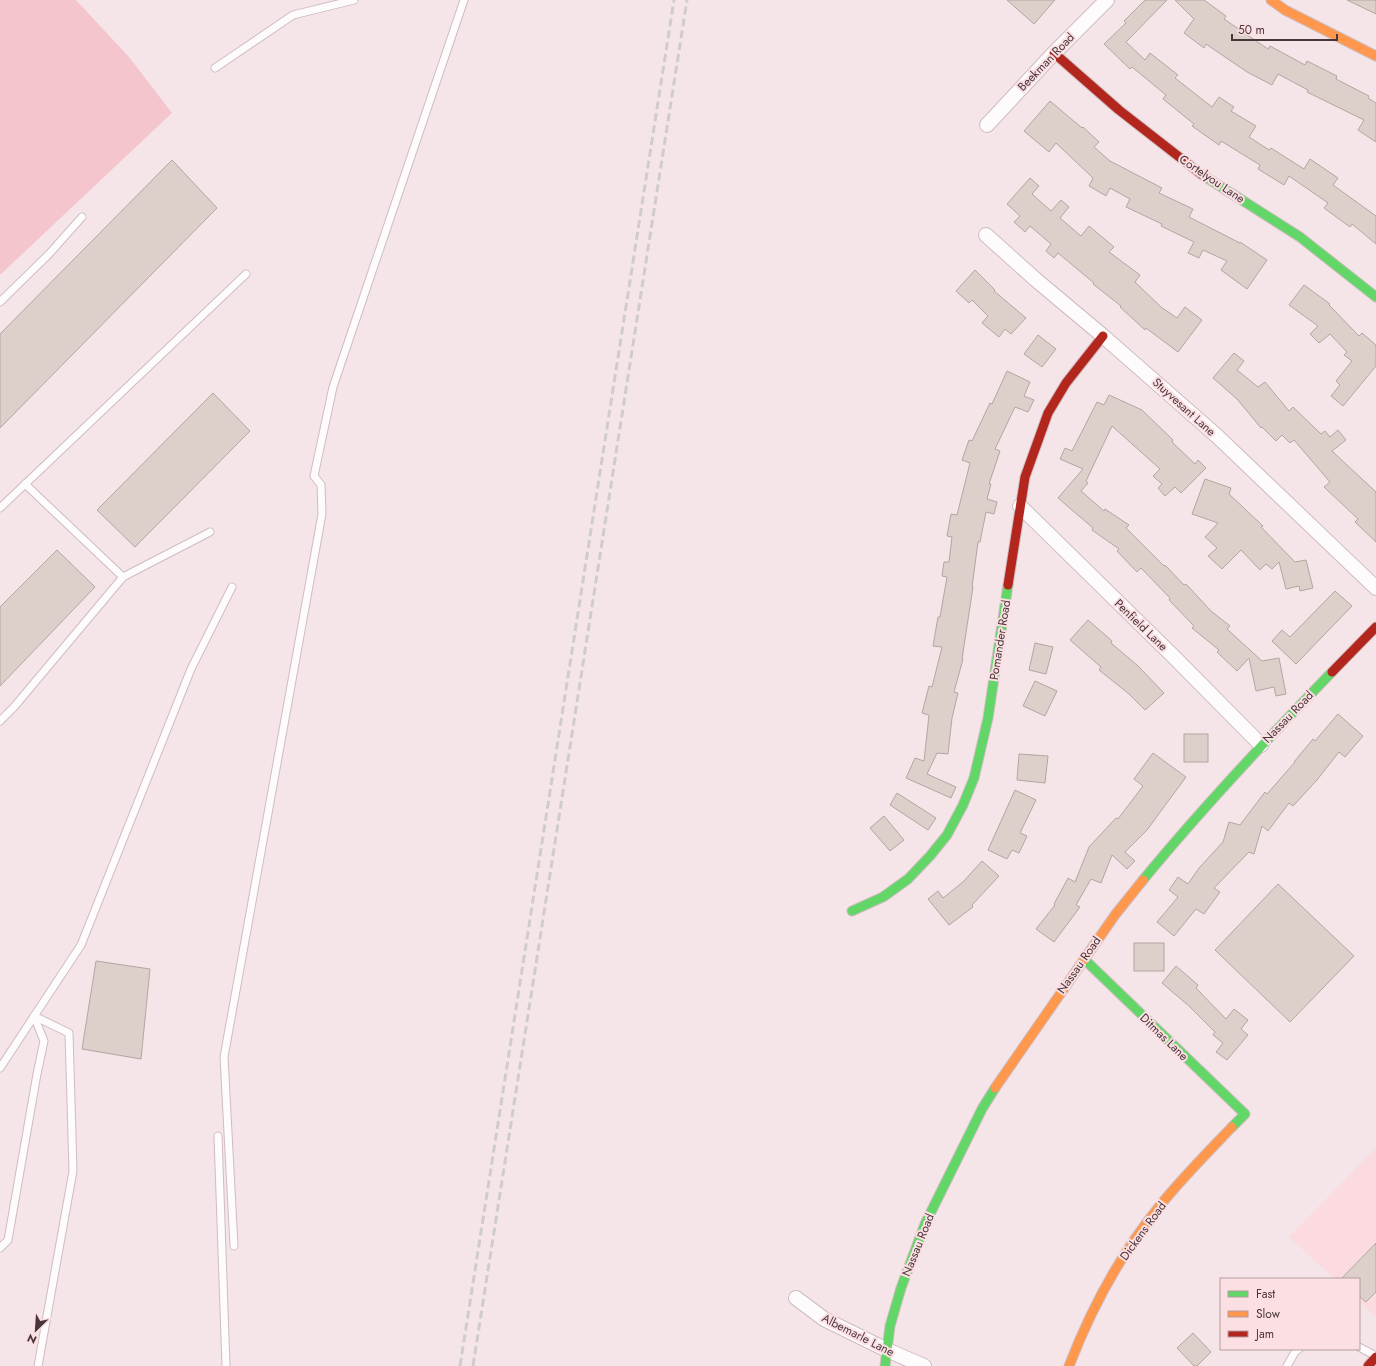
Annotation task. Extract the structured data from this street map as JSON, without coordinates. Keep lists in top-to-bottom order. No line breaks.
{"streets":{"street":["Beekman Road","Cortelyou Lane","Stuyvesant Lane","Penfield Lane","Pomander Road","Nassau Road","Ditmas Lane","Dickens Road","Albemarle Lane"]},"crossings":[["Beekman Road","Cortelyou Lane"],["Stuyvesant Lane","Pomander Road"],["Penfield Lane","Pomander Road"],["Penfield Lane","Nassau Road"],["Nassau Road","Ditmas Lane"],["Nassau Road","Albemarle Lane"],["Ditmas Lane","Dickens Road"]],"legend":["Fast","Slow","Jam"],"scale_bar":"50 m","north":"bottom left"}
